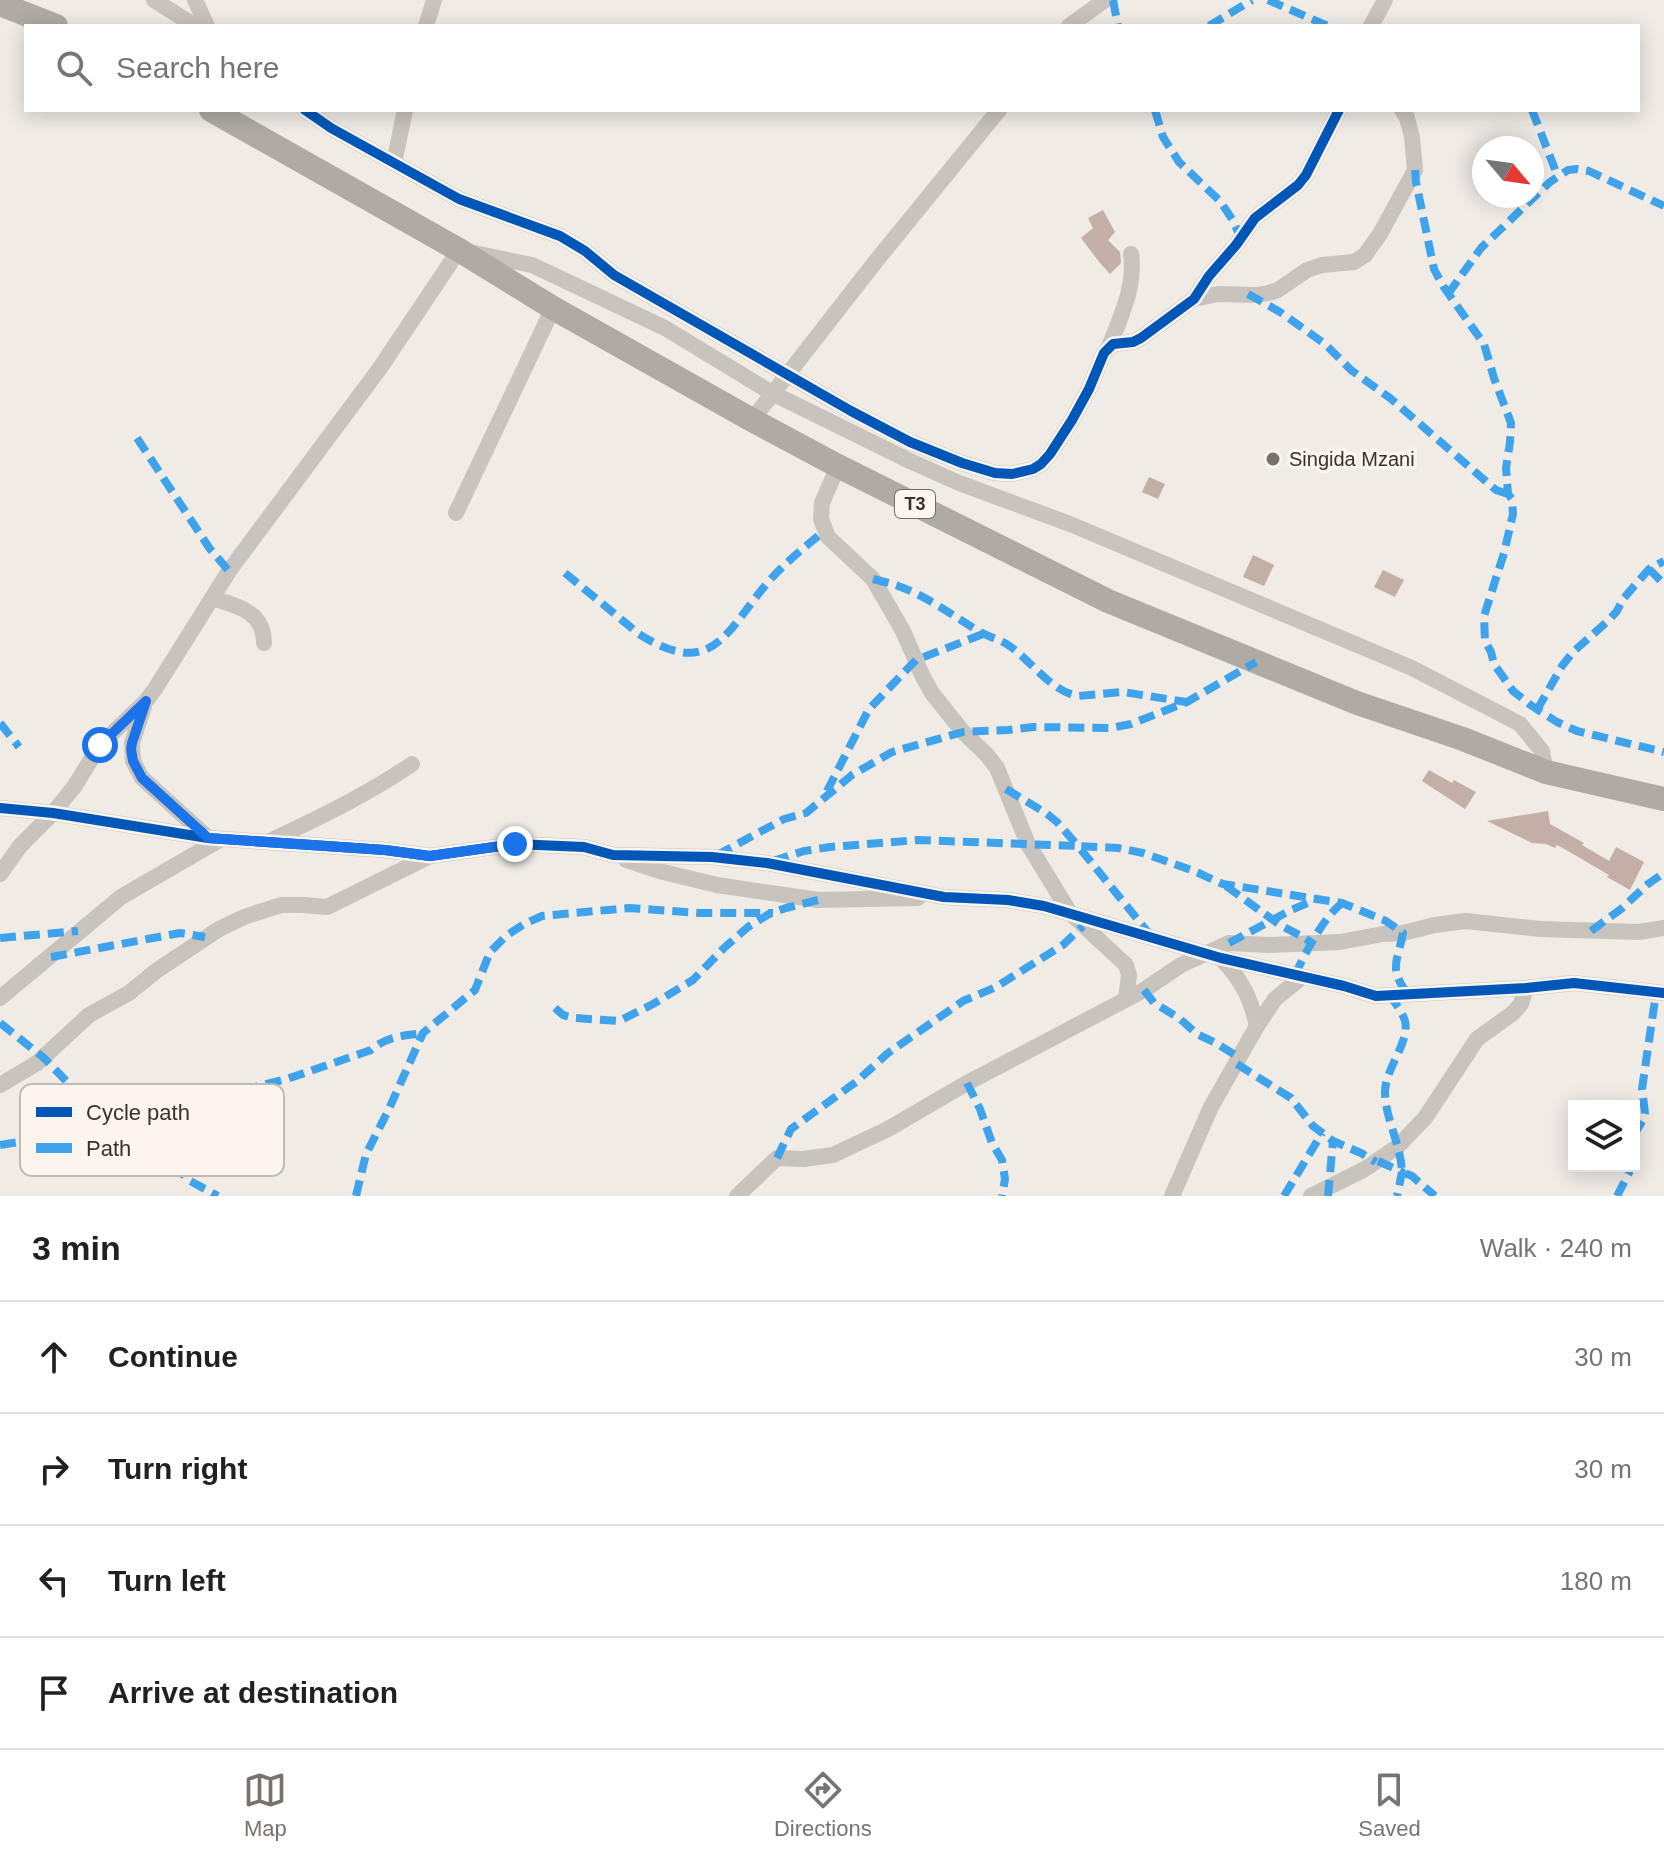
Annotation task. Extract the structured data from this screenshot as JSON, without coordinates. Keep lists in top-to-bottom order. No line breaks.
{"streets":{"highway":["T3"]},"places":["Singida Mzani"],"legend":["Cycle path","Path"],"north":"bottom right","page":{"search":"Search here","heading":["3 min","Walk · 240 m"],"list":[["Continue","30 m"],["Turn right","30 m"],["Turn left","180 m"],"Arrive at destination"],"nav":["Map","Directions","Saved"]}}
